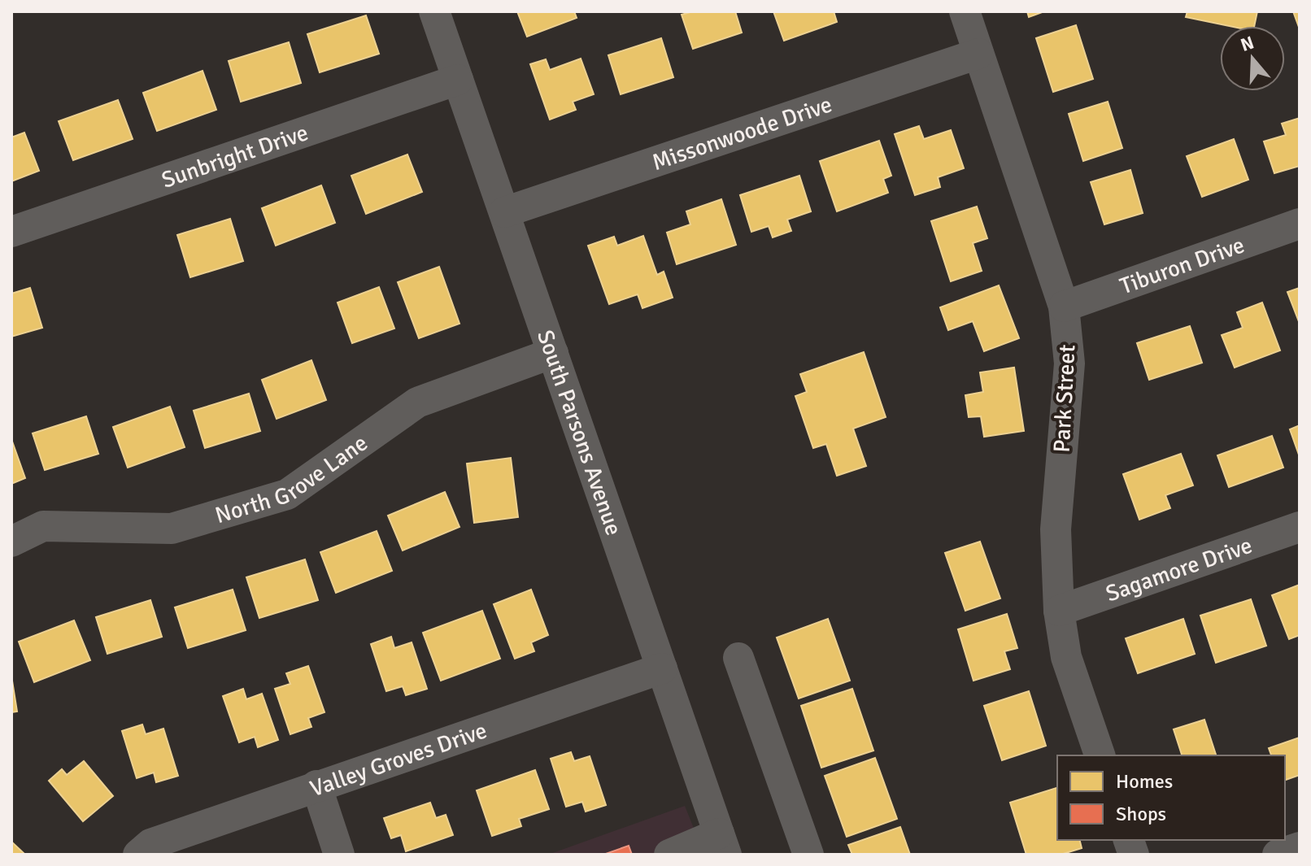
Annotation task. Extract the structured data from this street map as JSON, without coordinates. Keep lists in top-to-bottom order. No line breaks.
{"streets":{"street":["Missonwoode Drive","Sunbright Drive","Tiburon Drive","Park Street","South Parsons Avenue","North Grove Lane","Sagamore Drive","Valley Groves Drive"]},"crossings":[["Missonwoode Drive","Park Street"],["Missonwoode Drive","South Parsons Avenue"],["Sunbright Drive","South Parsons Avenue"],["Tiburon Drive","Park Street"],["Park Street","Sagamore Drive"],["South Parsons Avenue","North Grove Lane"],["South Parsons Avenue","Valley Groves Drive"]],"legend":["Homes","Shops"],"north":"top"}
